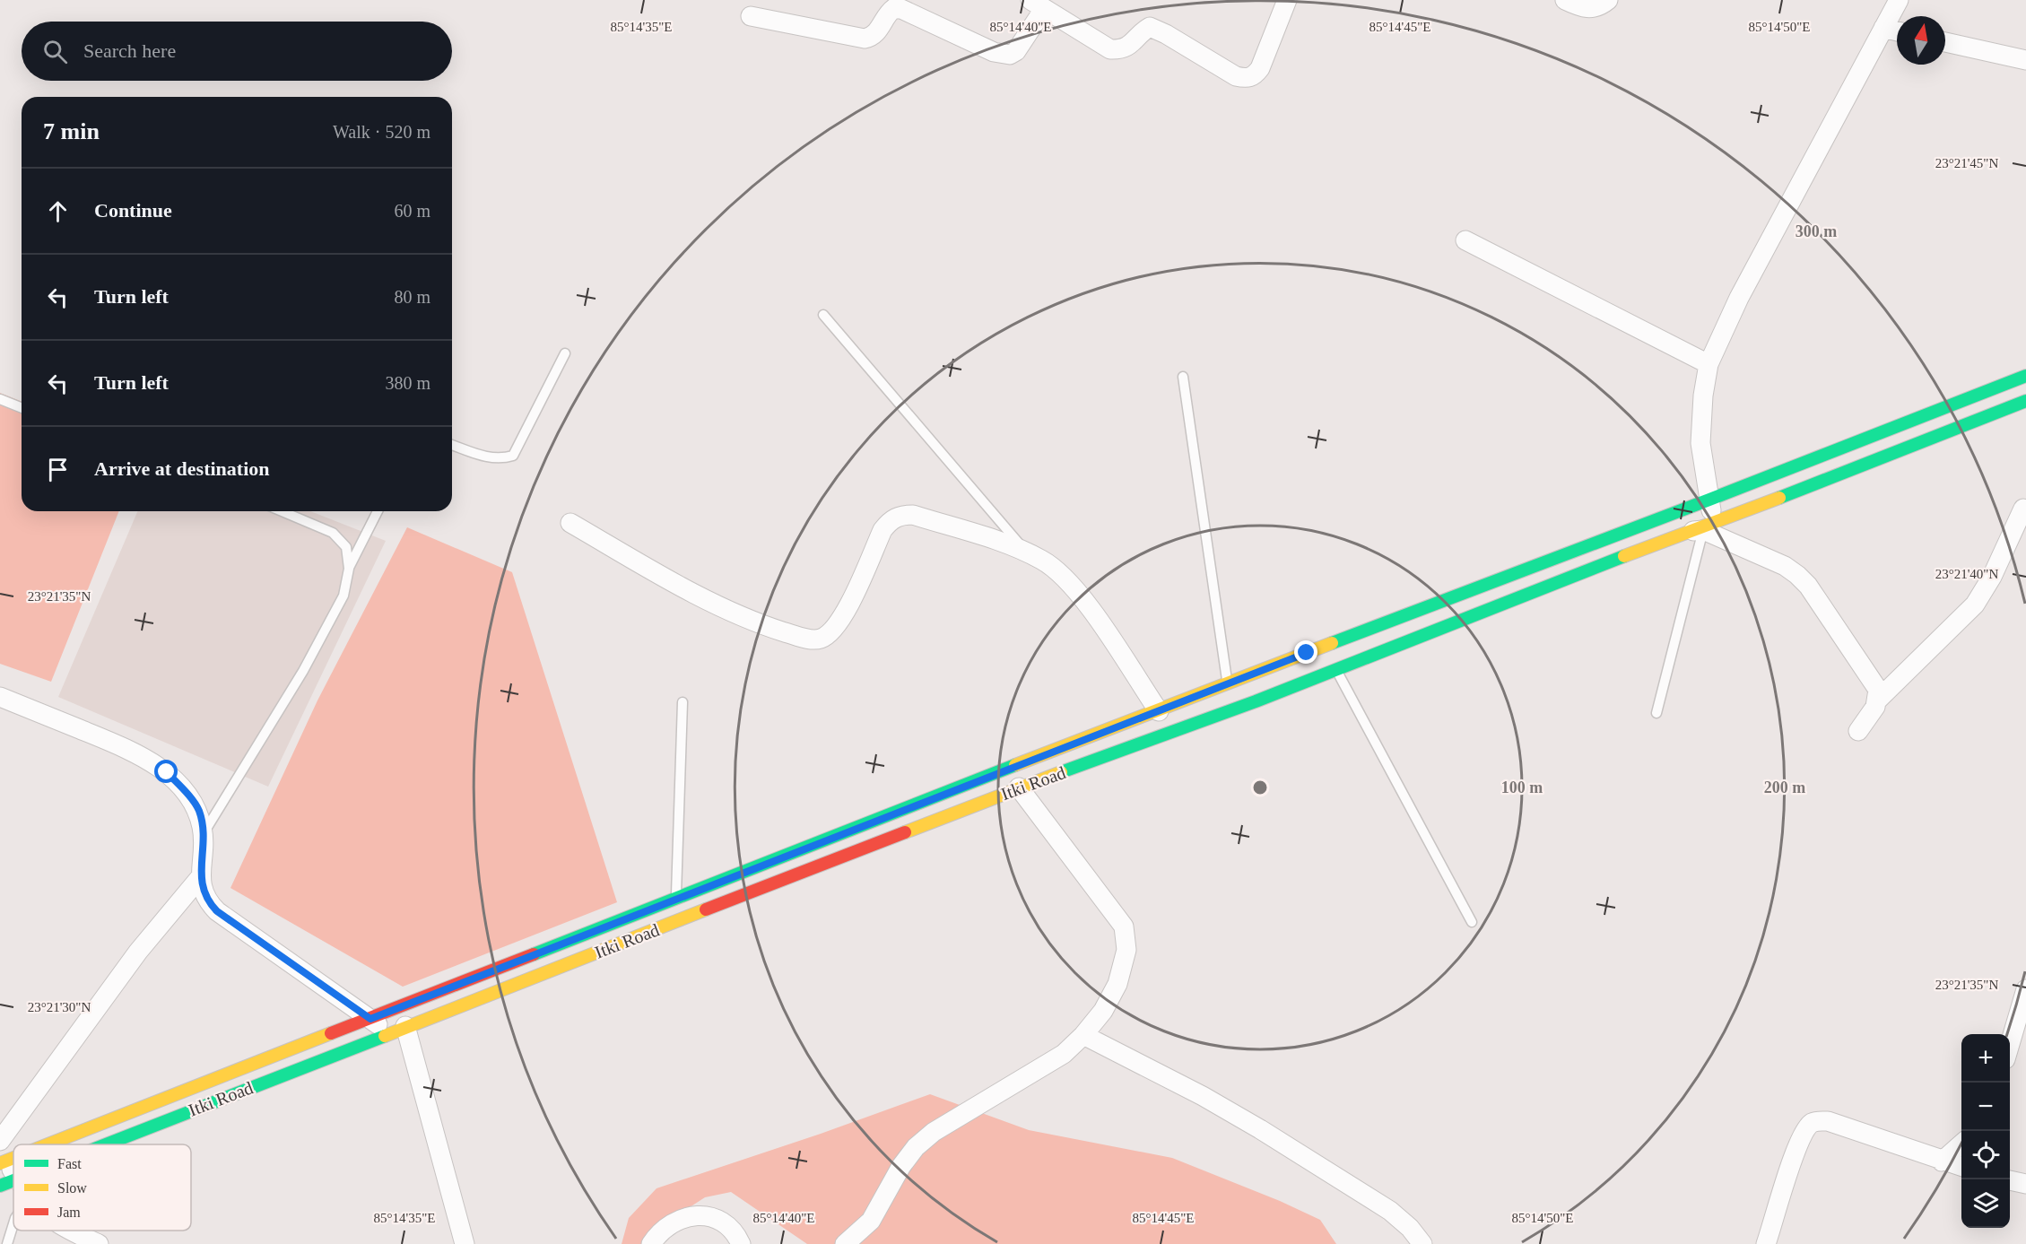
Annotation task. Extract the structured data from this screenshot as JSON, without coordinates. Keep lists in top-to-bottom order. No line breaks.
{"streets":{"main road":["Itki Road"]},"legend":["Fast","Slow","Jam"],"north":"top","page":{"search":"Search here","heading":["7 min","Walk · 520 m"],"list":[["Continue","60 m"],["Turn left","80 m"],["Turn left","380 m"],"Arrive at destination"],"map_buttons":["+","−"]},"coordinates":["85°14'35\"E","85°14'40\"E","85°14'45\"E","85°14'50\"E","23°21'45\"N","23°21'40\"N","23°21'35\"N","23°21'30\"N"],"rings":["300 m","100 m","200 m"]}
